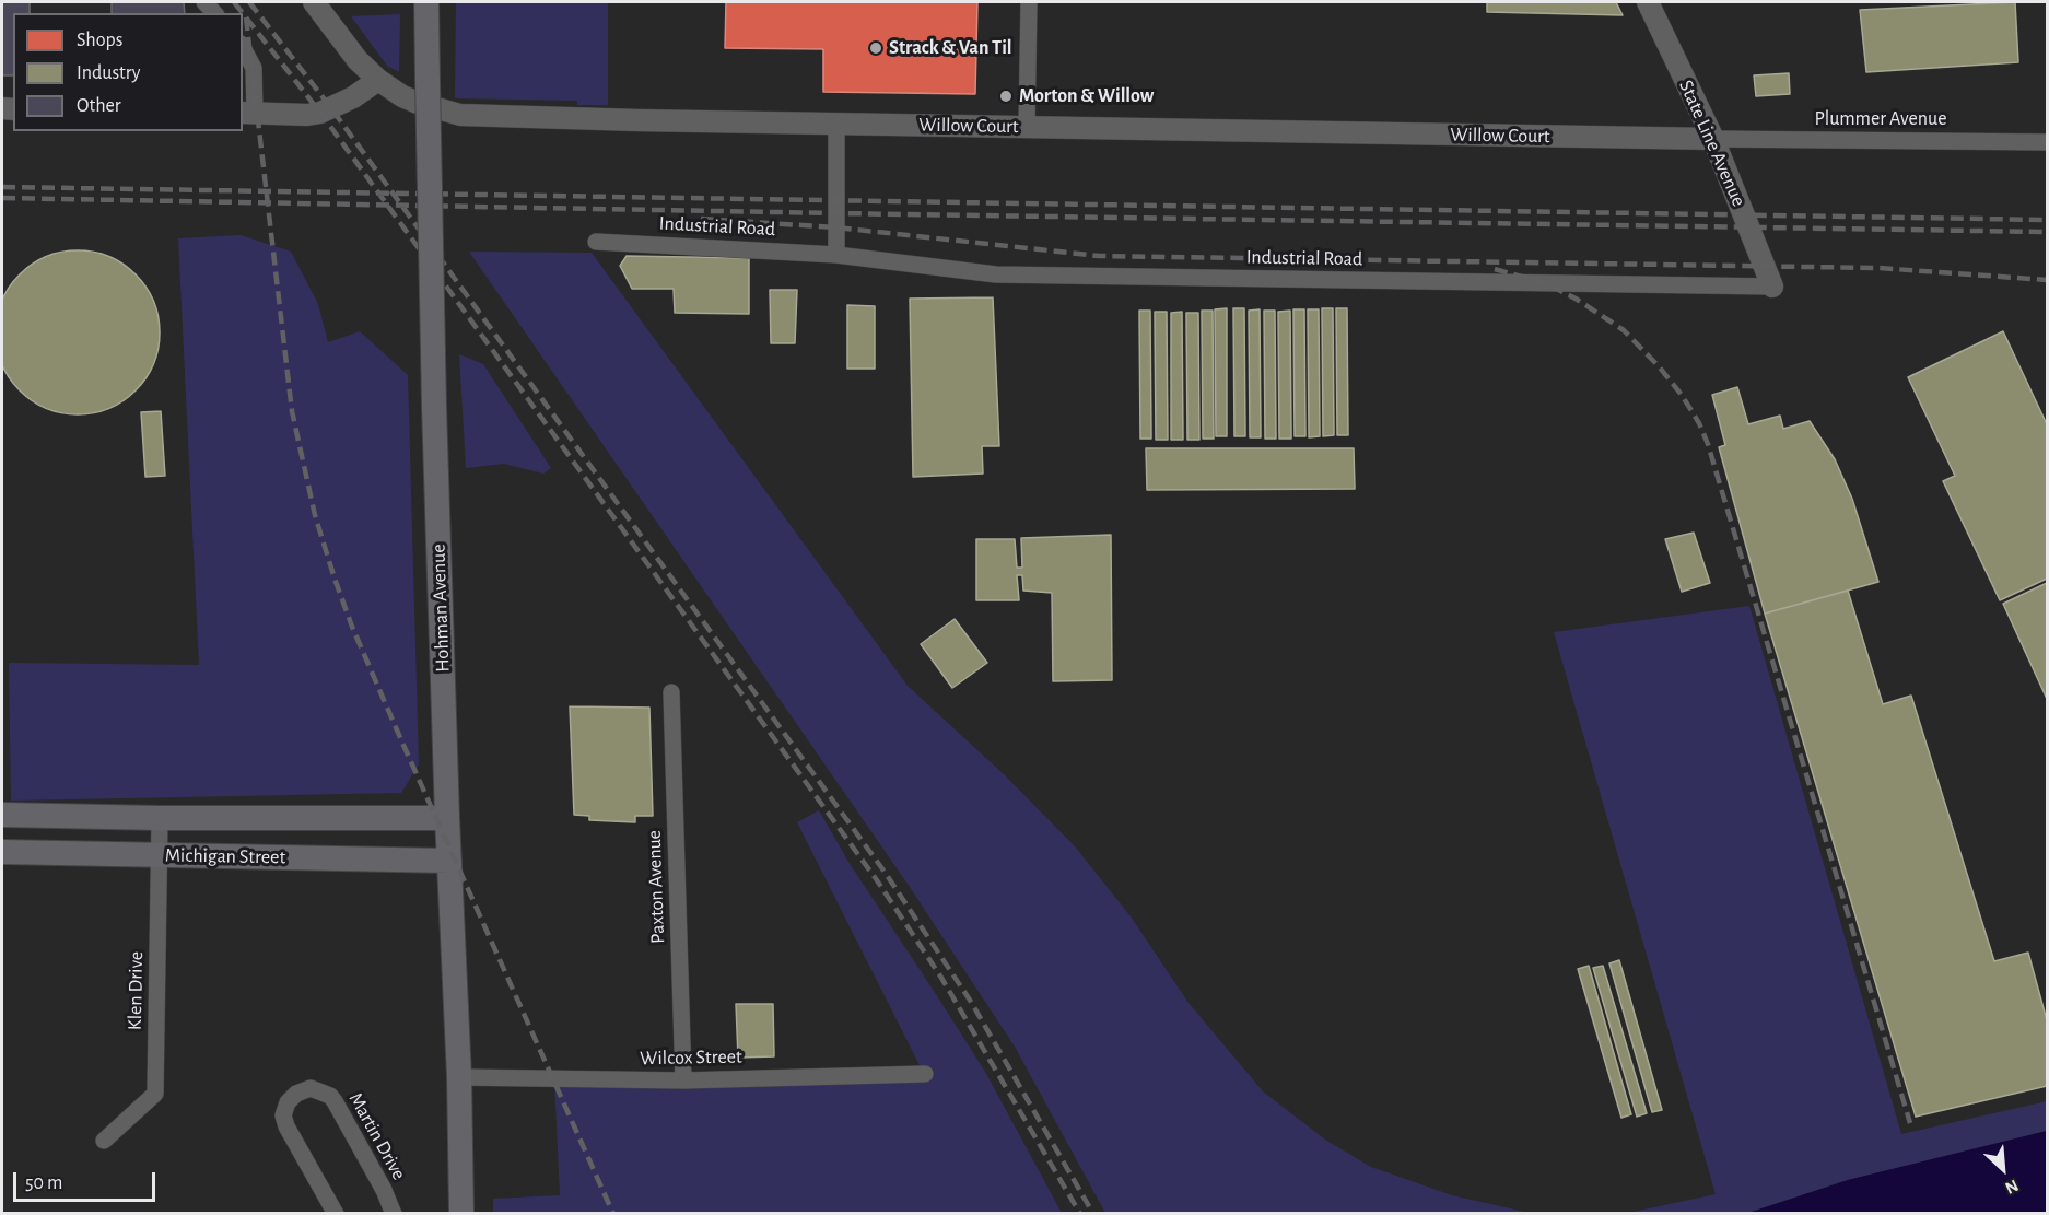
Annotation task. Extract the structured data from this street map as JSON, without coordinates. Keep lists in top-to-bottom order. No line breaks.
{"streets":{"main road":["Hohman Avenue","Michigan Street"],"street":["Plummer Avenue","Willow Court","State Line Avenue","Industrial Road","Paxton Avenue","Klen Drive","Wilcox Street","Martin Drive"]},"crossings":[["Plummer Avenue","Willow Court"],["Plummer Avenue","State Line Avenue"],["Willow Court","State Line Avenue"],["State Line Avenue","Industrial Road"],["Hohman Avenue","Michigan Street"],["Hohman Avenue","Wilcox Street"],["Michigan Street","Klen Drive"],["Paxton Avenue","Wilcox Street"]],"places":["Strack & Van Til","Morton & Willow"],"legend":["Shops","Industry","Other"],"scale_bar":"50 m","north":"bottom right"}
